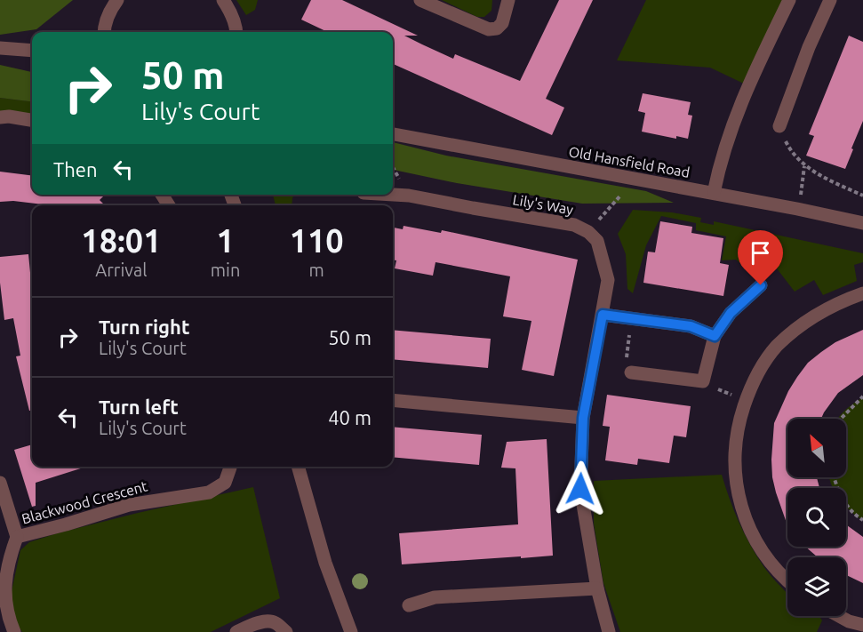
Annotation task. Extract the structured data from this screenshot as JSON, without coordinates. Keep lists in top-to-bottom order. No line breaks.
{"streets":{"street":["Old Hansfield Road","Lily's Way","Blackwood Crescent"]},"north":"top left","page":{"turn":["50 m","Lily's Court"],"then":"Then","eta":["18:01","Arrival","1","min","110","m"],"list":[{"name":"Turn right","note":"Lily's Court","value":"50 m"},{"name":"Turn left","note":"Lily's Court","value":"40 m"}]}}
